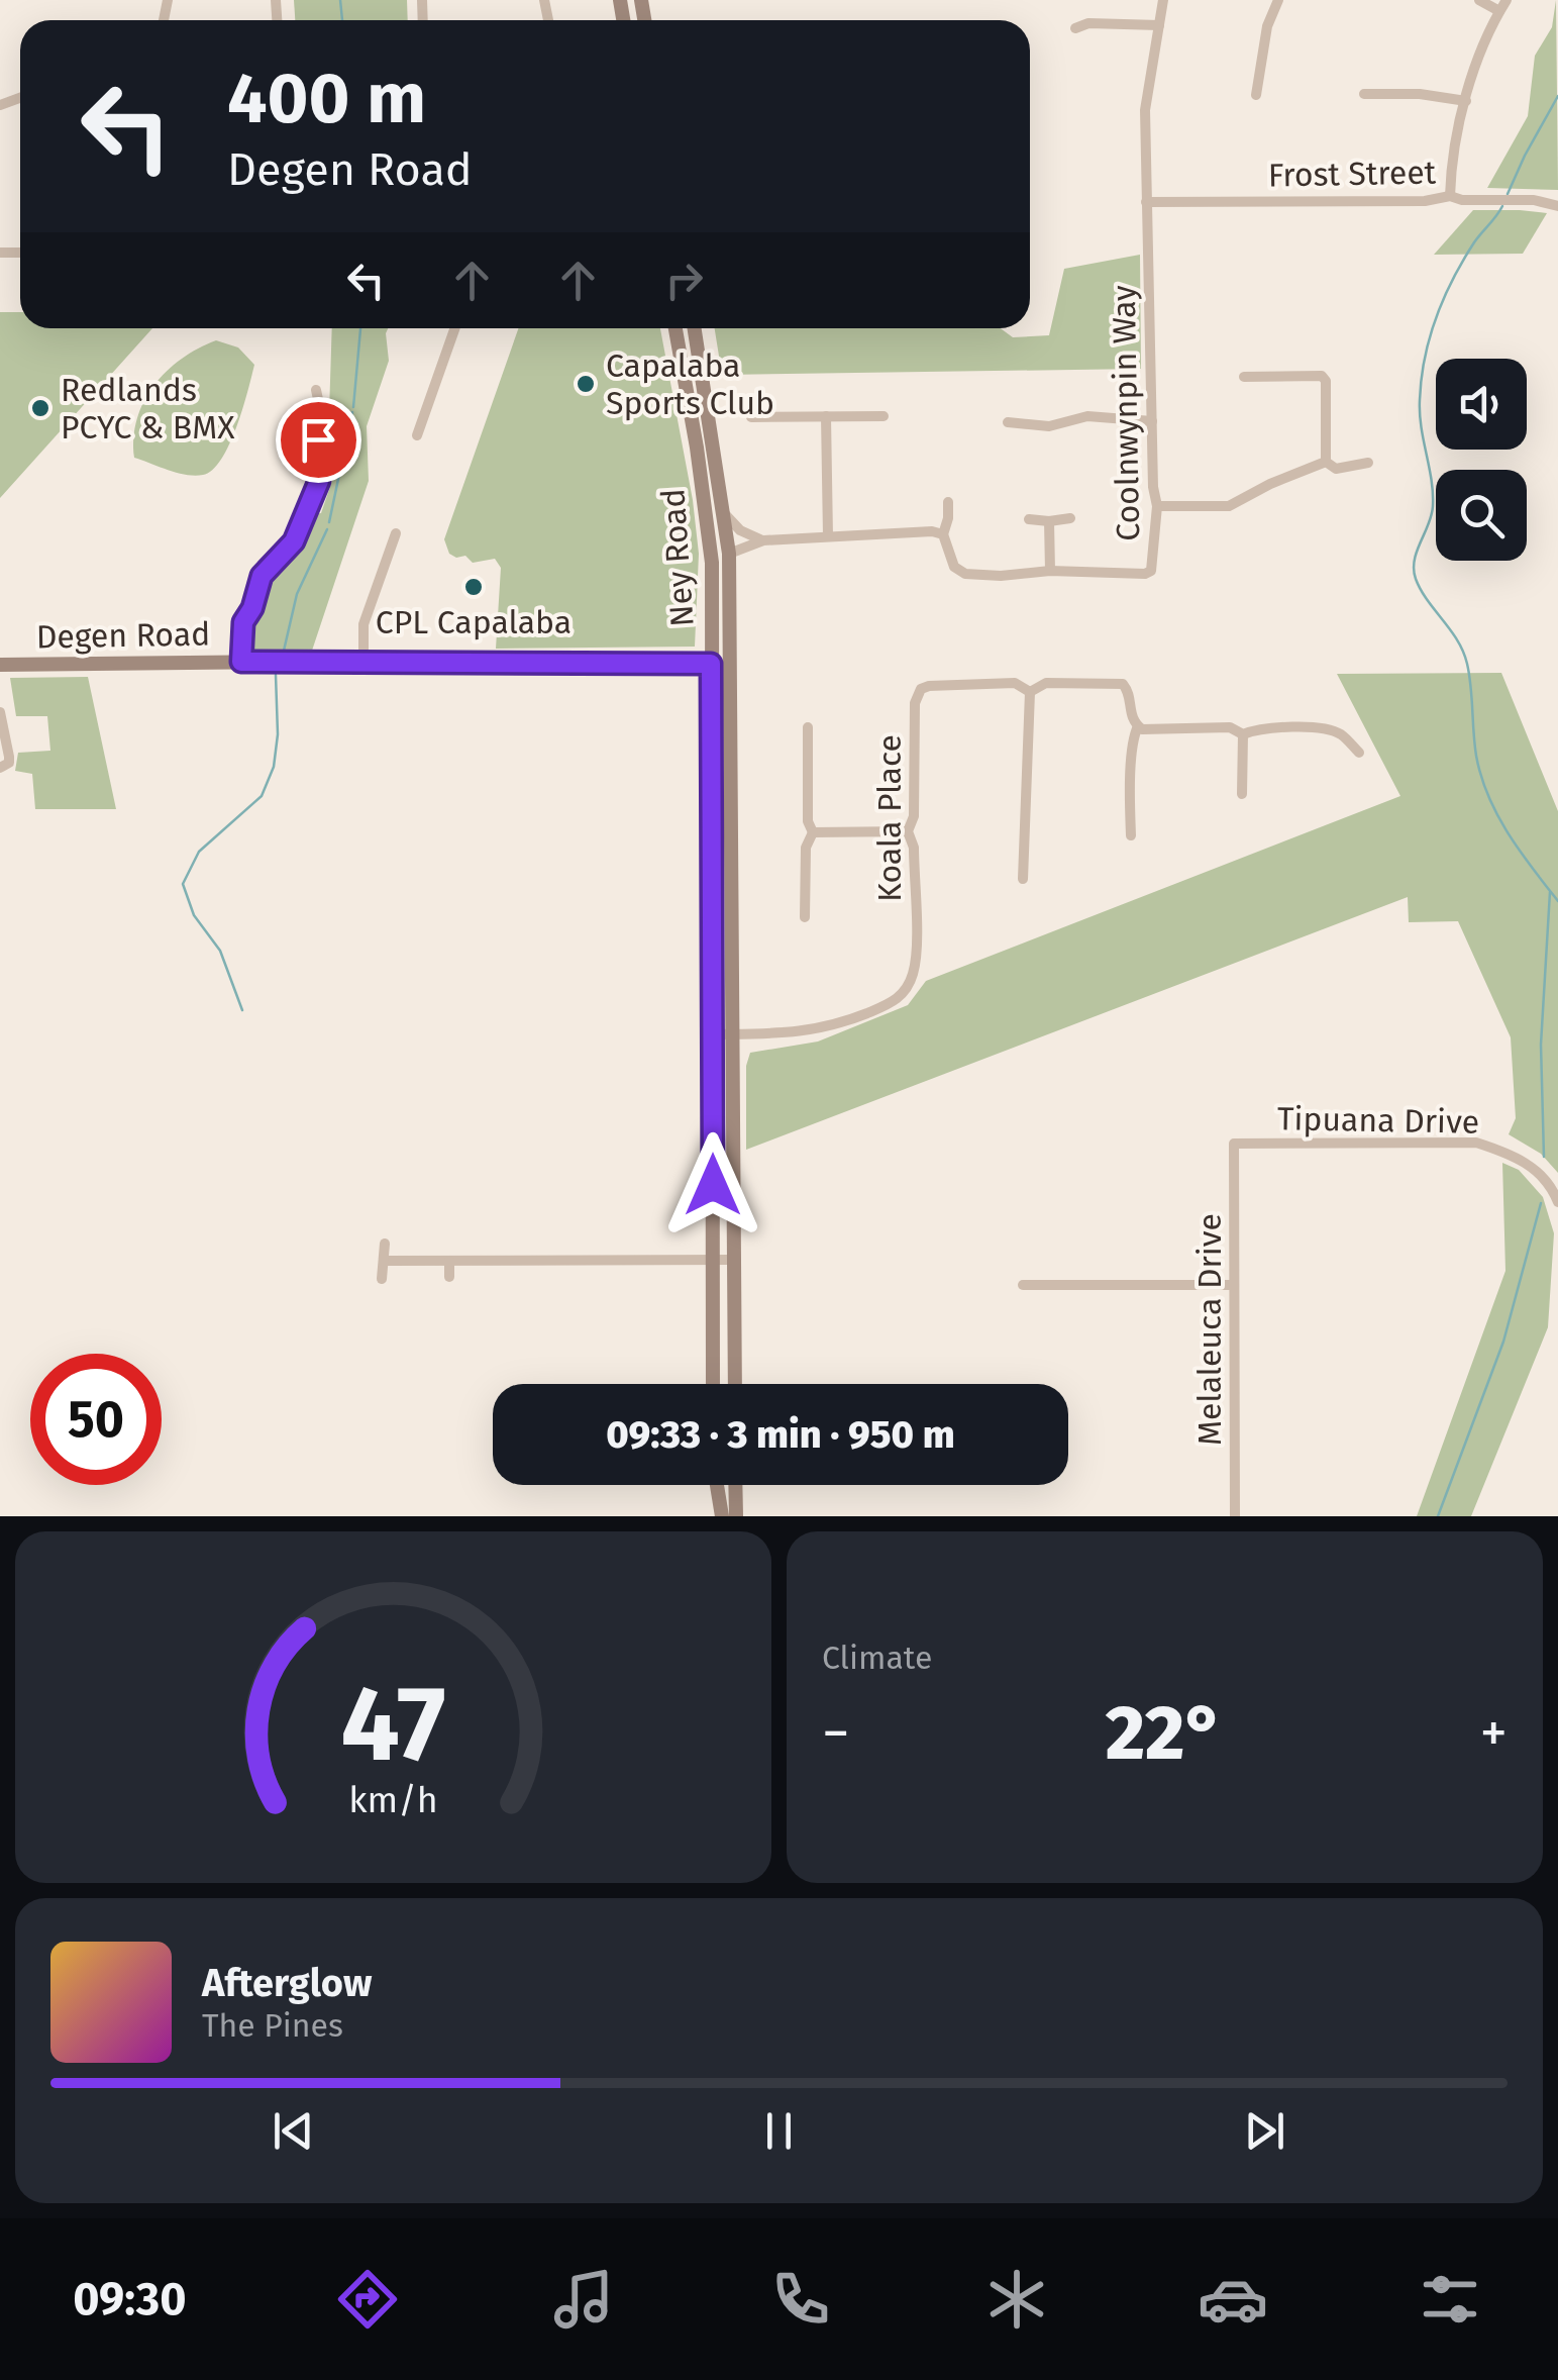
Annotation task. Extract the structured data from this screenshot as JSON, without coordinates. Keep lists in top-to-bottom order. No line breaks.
{"streets":{"main road":["Ney Road","Degen Road"],"street":["Frost Street","Coolnwynpin Way","Koala Place","Tipuana Drive","Melaleuca Drive"]},"crossings":[["Frost Street","Coolnwynpin Way"],["Ney Road","Degen Road"],["Ney Road","Koala Place"],["Tipuana Drive","Melaleuca Drive"]],"places":["Capalaba Sports Club","Redlands PCYC & BMX","CPL Capalaba"],"page":{"turn":["400 m","Degen Road"],"limit":"50","trip":"09:33 · 3 min · 950 m","tile":"Climate","heat":["−","22°","+"],"song":["Afterglow","The Pines"],"tabs":"09:30","gauge":["47","km/h"]}}
